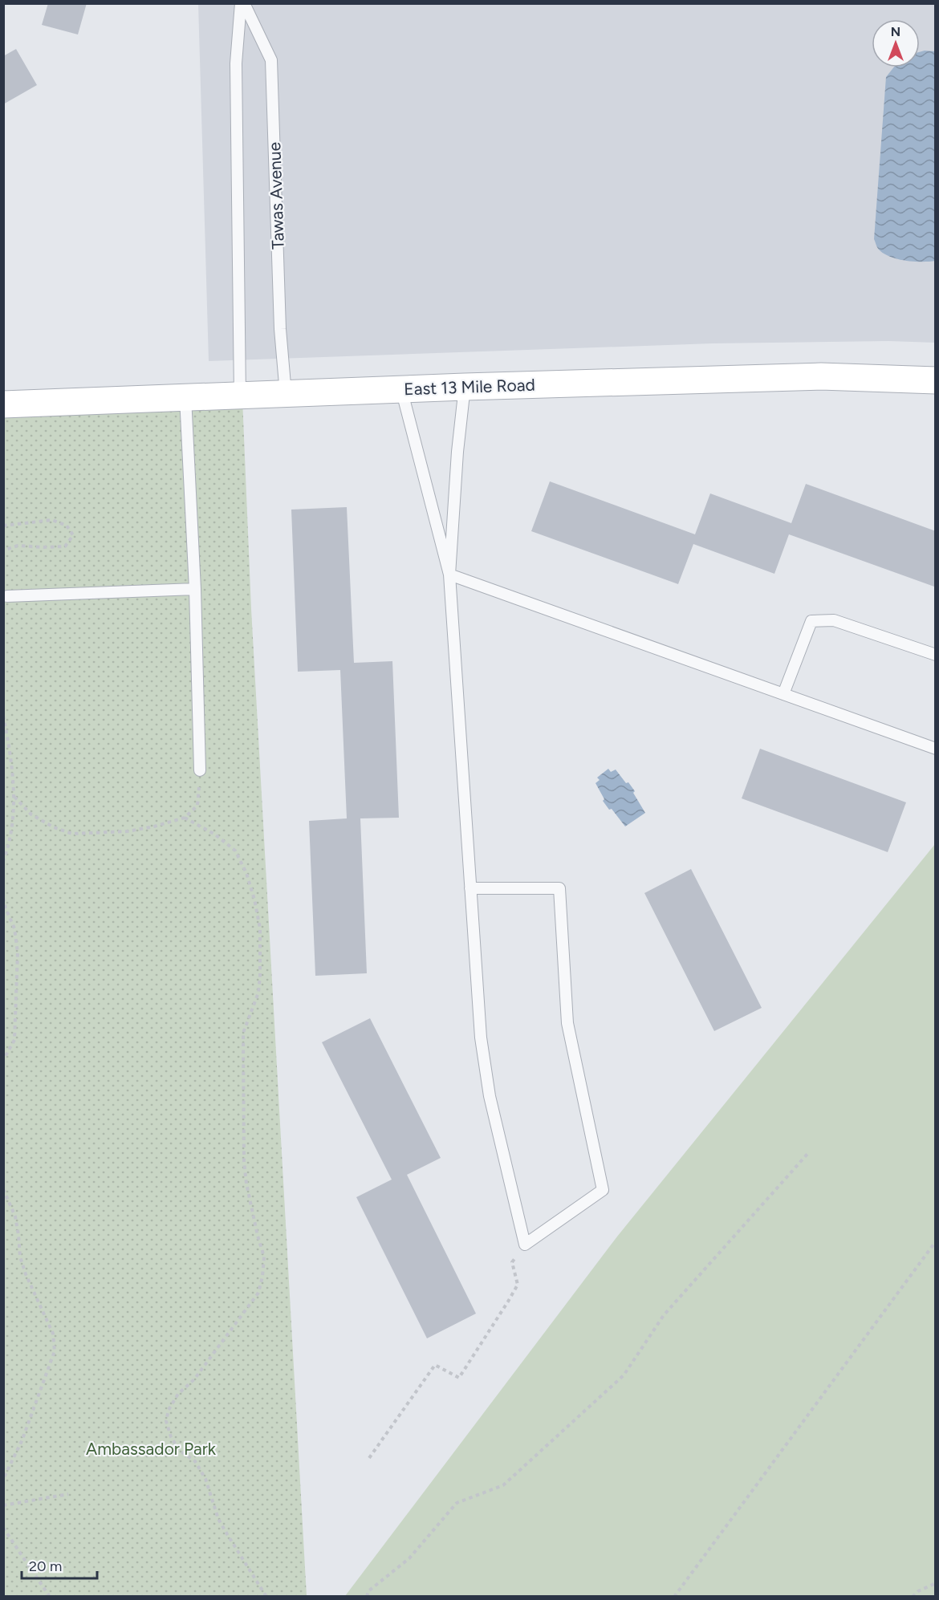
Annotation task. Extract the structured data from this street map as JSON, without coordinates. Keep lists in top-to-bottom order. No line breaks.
{"streets":{"main road":["East 13 Mile Road"],"lane":["Tawas Avenue"]},"crossings":[["Tawas Avenue","East 13 Mile Road"]],"parks":["Ambassador Park"],"scale_bar":"20 m","north":"top"}
